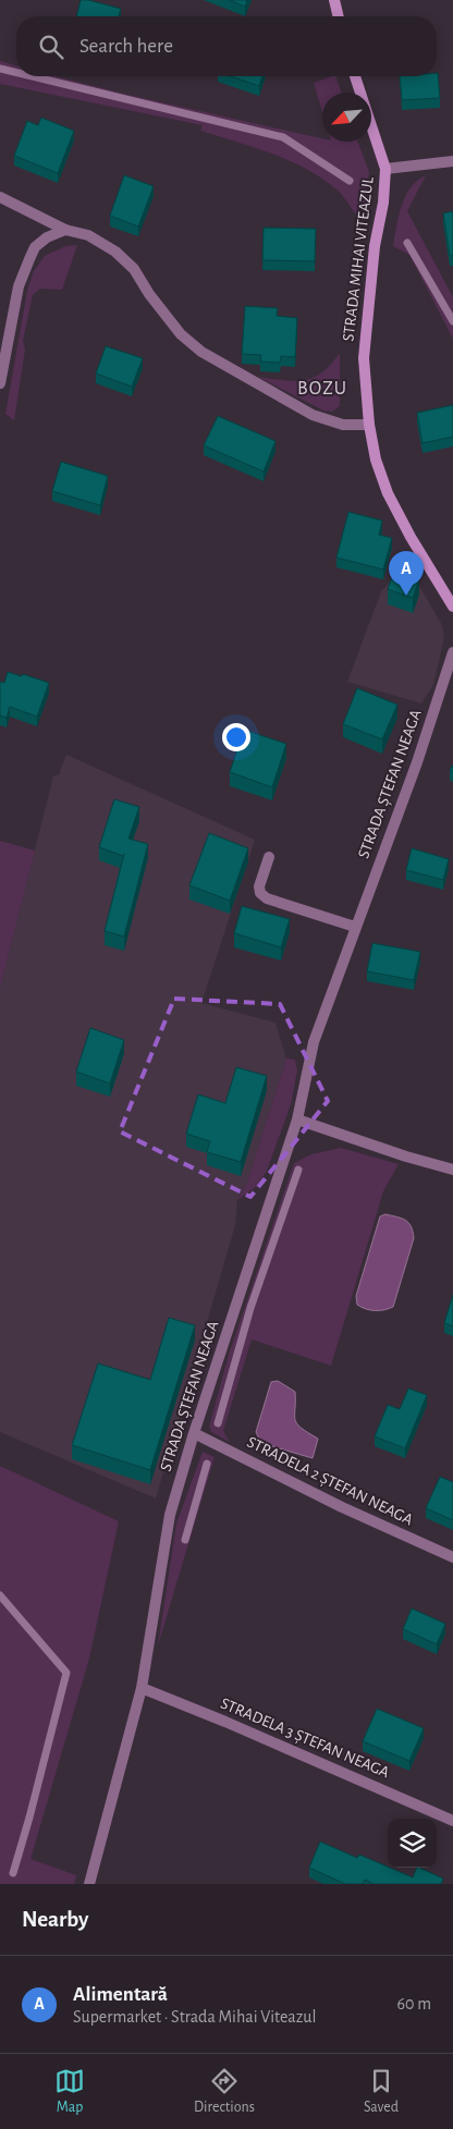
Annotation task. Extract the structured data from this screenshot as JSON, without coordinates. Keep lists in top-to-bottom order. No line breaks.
{"streets":{"street":["STRADA MIHAI VITEAZUL","STRADA ȘTEFAN NEAGA","STRADELA 2 ȘTEFAN NEAGA","STRADELA 3 ȘTEFAN NEAGA"]},"crossings":[["STRADA ȘTEFAN NEAGA","STRADELA 2 ȘTEFAN NEAGA"],["STRADA ȘTEFAN NEAGA","STRADELA 3 ȘTEFAN NEAGA"]],"districts":["BOZU"],"north":"bottom left","page":{"search":"Search here","pins":"A","heading":"Nearby","list":[{"mark":"A","name":"Alimentară","note":"Supermarket · Strada Mihai Viteazul","value":"60 m"}],"nav":["Map","Directions","Saved"]}}
